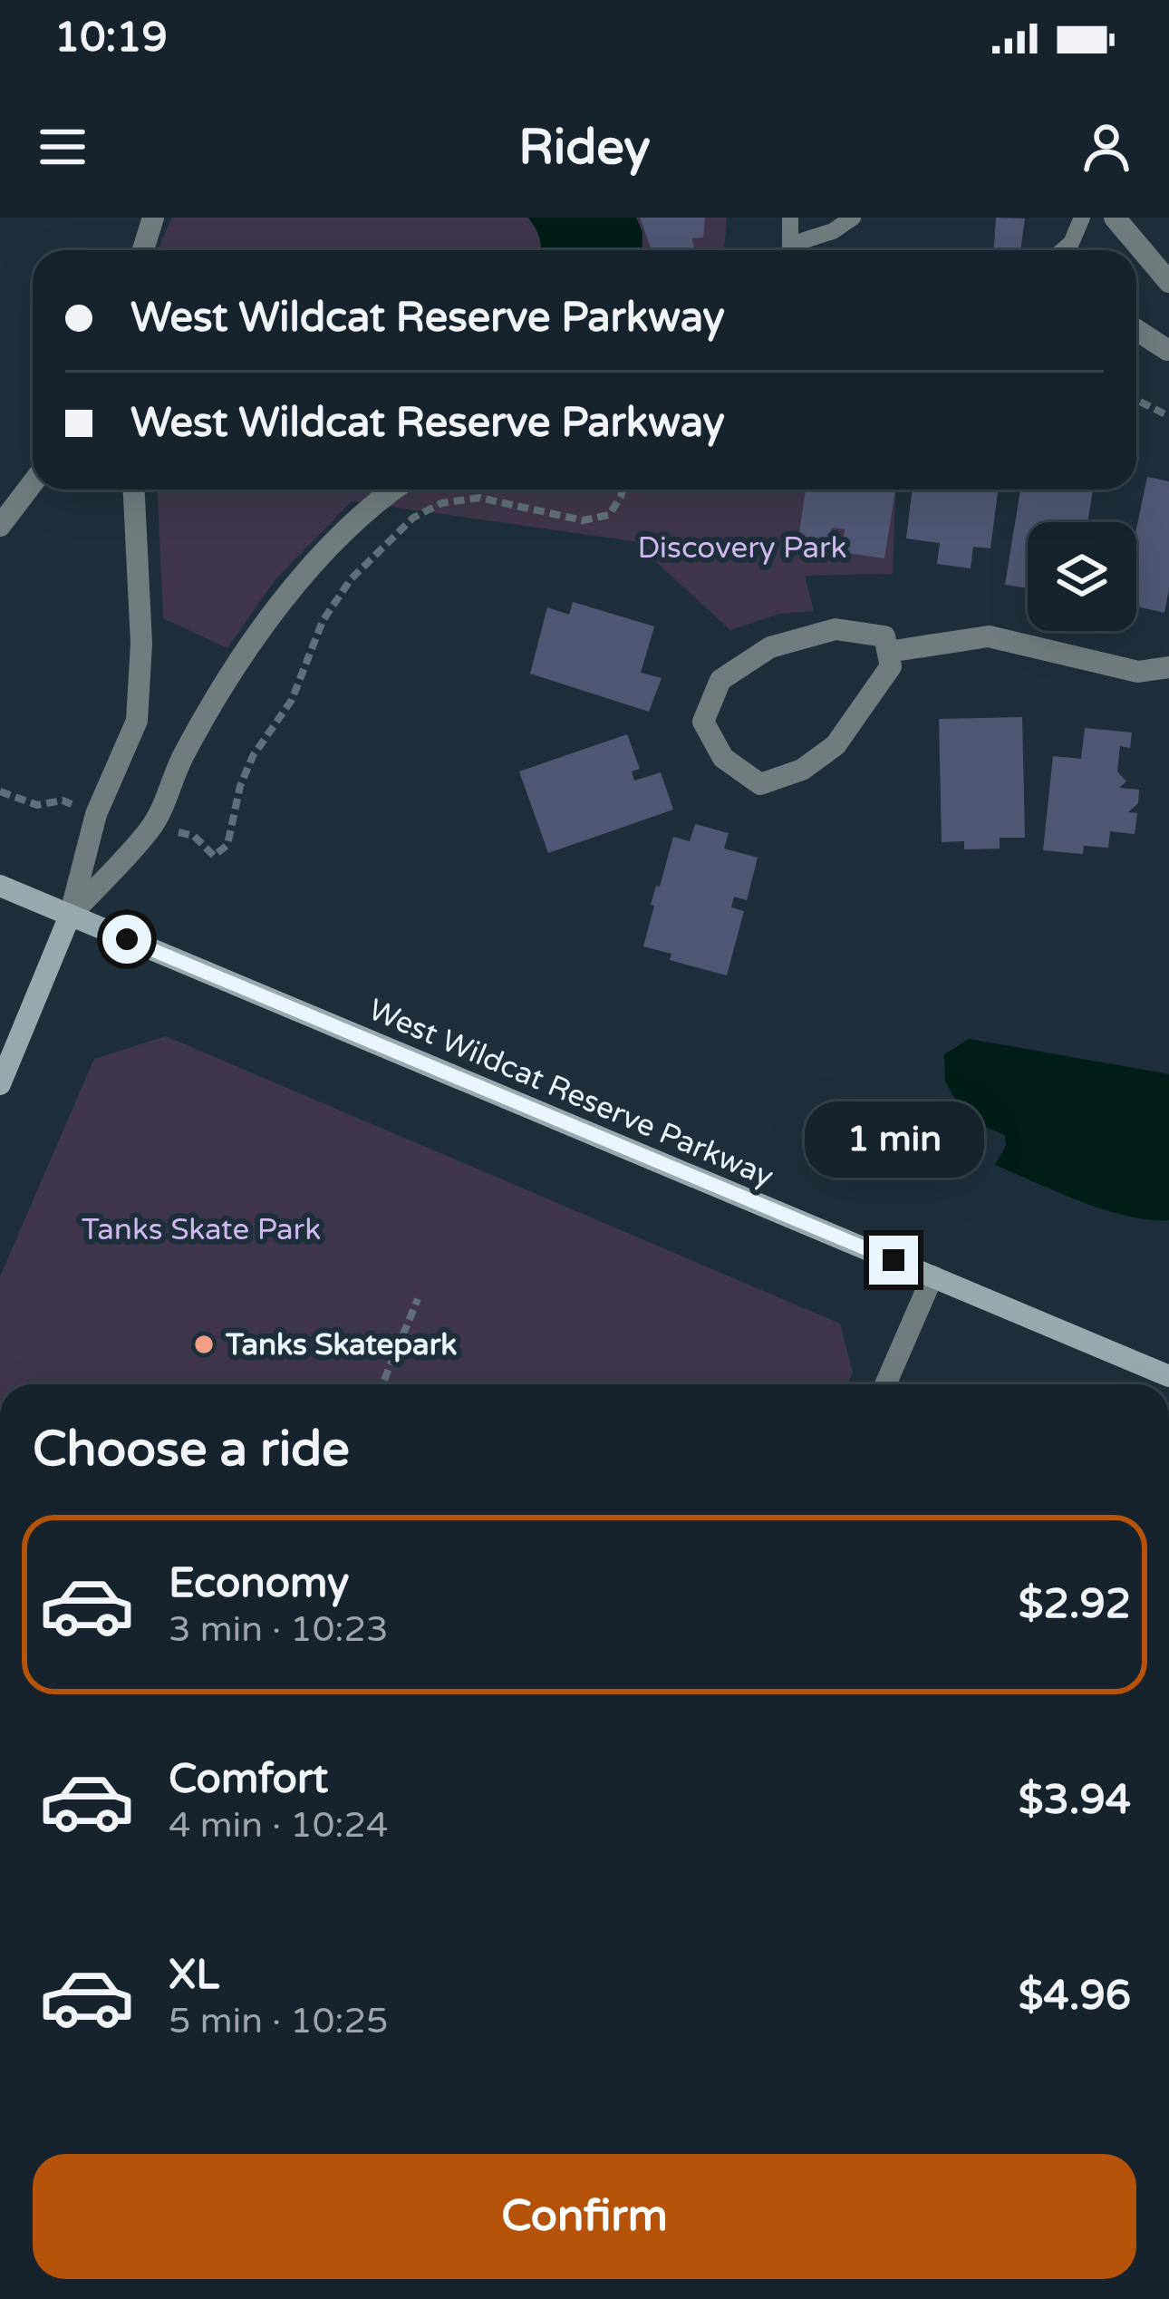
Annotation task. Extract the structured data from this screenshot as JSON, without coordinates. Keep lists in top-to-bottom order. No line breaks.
{"streets":{"main road":["West Wildcat Reserve Parkway"]},"parks":["Discovery Park","Tanks Skate Park"],"places":["Tanks Skatepark"],"page":{"status":"10:19","header":"Ridey","banner":["West Wildcat Reserve Parkway","West Wildcat Reserve Parkway"],"bubble":"1 min","heading":"Choose a ride","list":[{"name":"Economy","note":"3 min · 10:23","value":"$2.92"},{"name":"Comfort","note":"4 min · 10:24","value":"$3.94"},{"name":"XL","note":"5 min · 10:25","value":"$4.96"}],"buttons":"Confirm"}}
